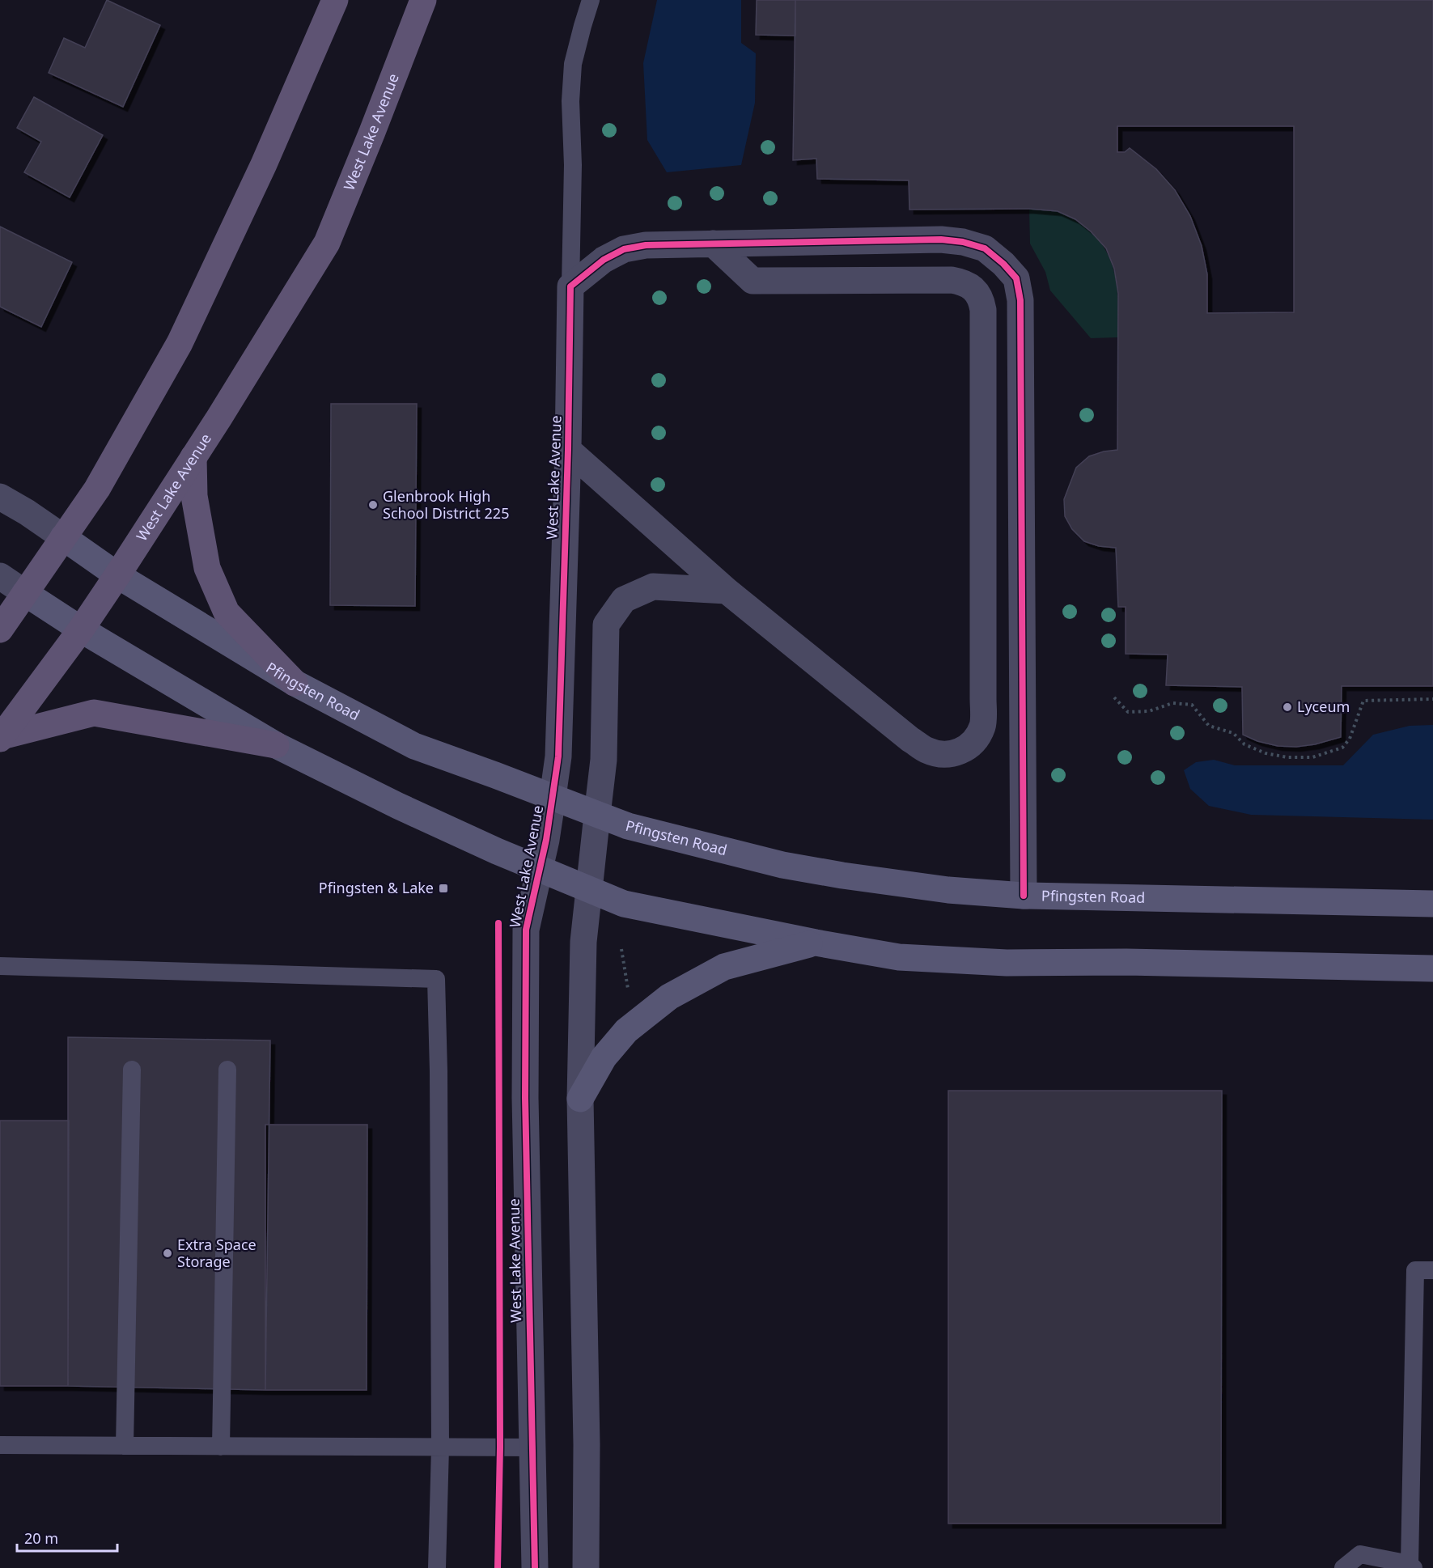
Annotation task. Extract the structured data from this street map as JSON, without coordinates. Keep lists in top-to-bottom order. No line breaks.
{"streets":{"main road":["West Lake Avenue","Pfingsten Road"]},"crossings":[["West Lake Avenue","Pfingsten Road"]],"places":{"other":["Glenbrook High School District 225","Lyceum","Extra Space Storage"],"transit":["Pfingsten & Lake"]},"scale_bar":"20 m"}
